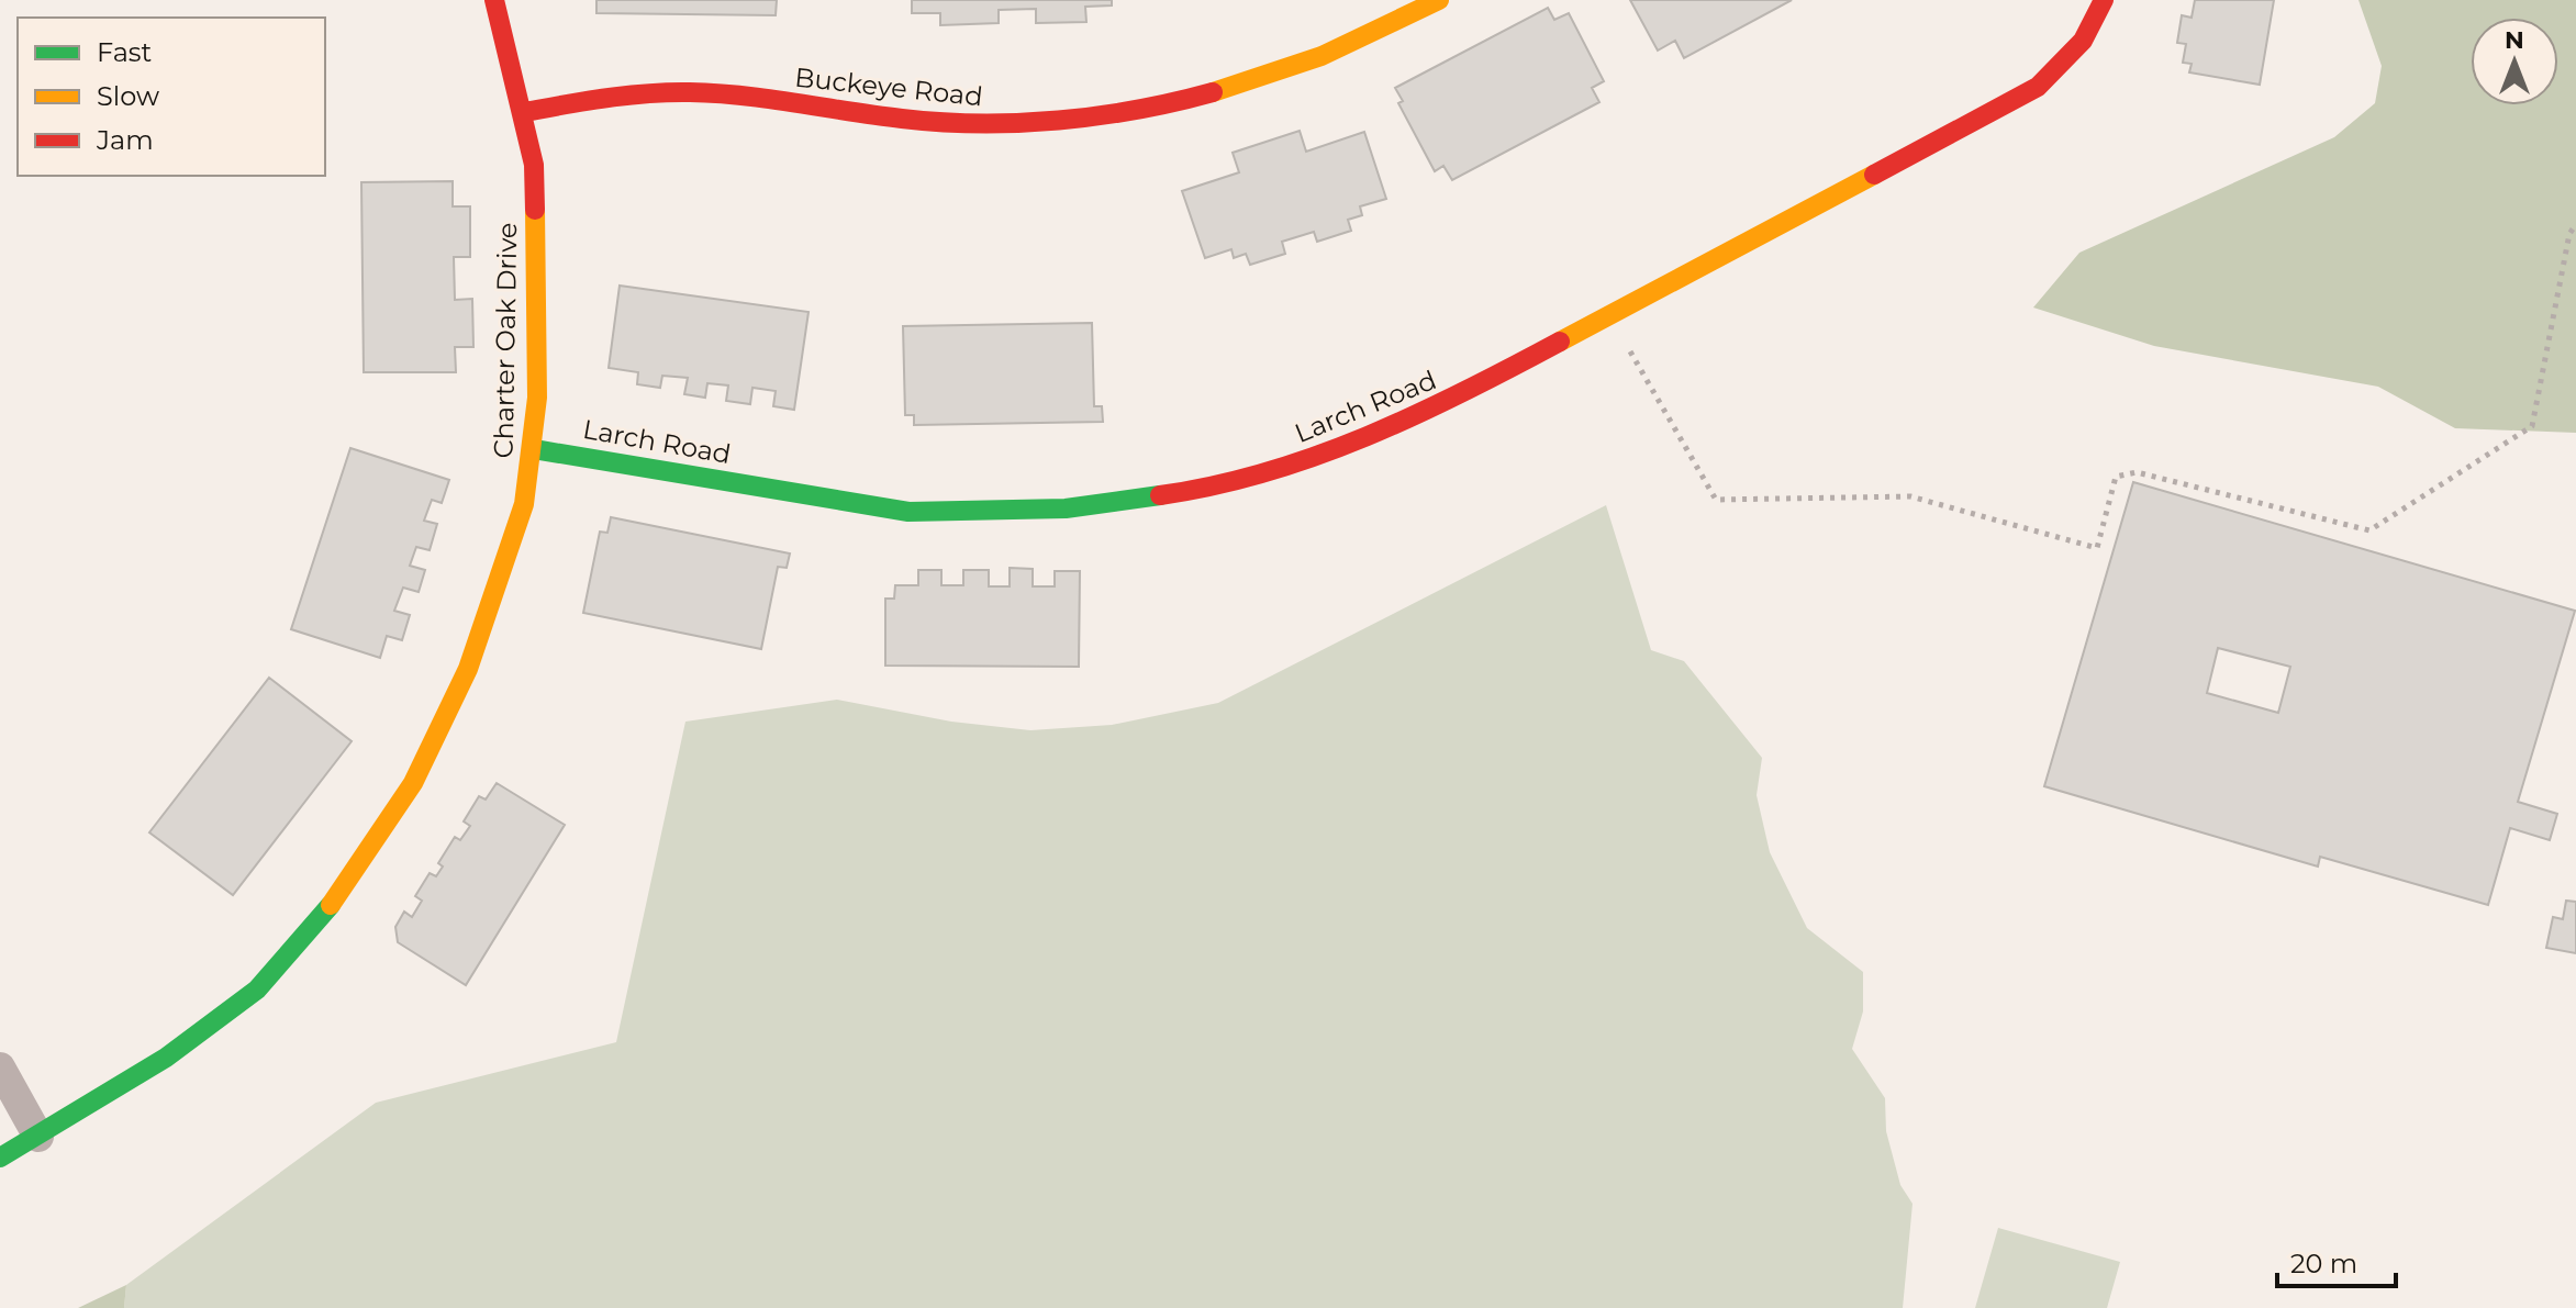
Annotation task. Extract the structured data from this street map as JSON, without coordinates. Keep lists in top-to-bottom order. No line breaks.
{"streets":{"street":["Buckeye Road","Charter Oak Drive","Larch Road"]},"crossings":[["Buckeye Road","Charter Oak Drive"],["Charter Oak Drive","Larch Road"]],"legend":["Fast","Slow","Jam"],"scale_bar":"20 m","north":"top"}
